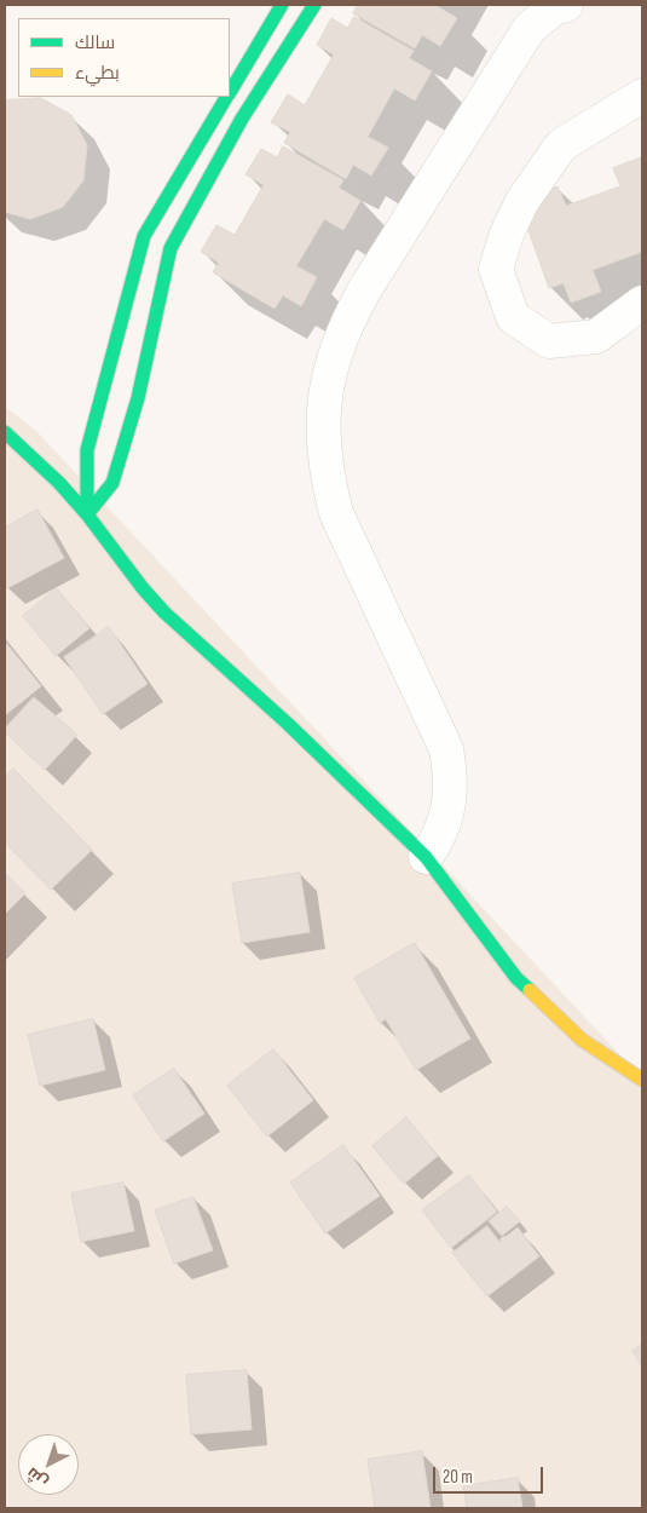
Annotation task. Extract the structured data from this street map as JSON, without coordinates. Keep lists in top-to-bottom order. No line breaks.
{"legend":["سالك","بطيء"],"scale_bar":"20 m","north":"bottom left"}
